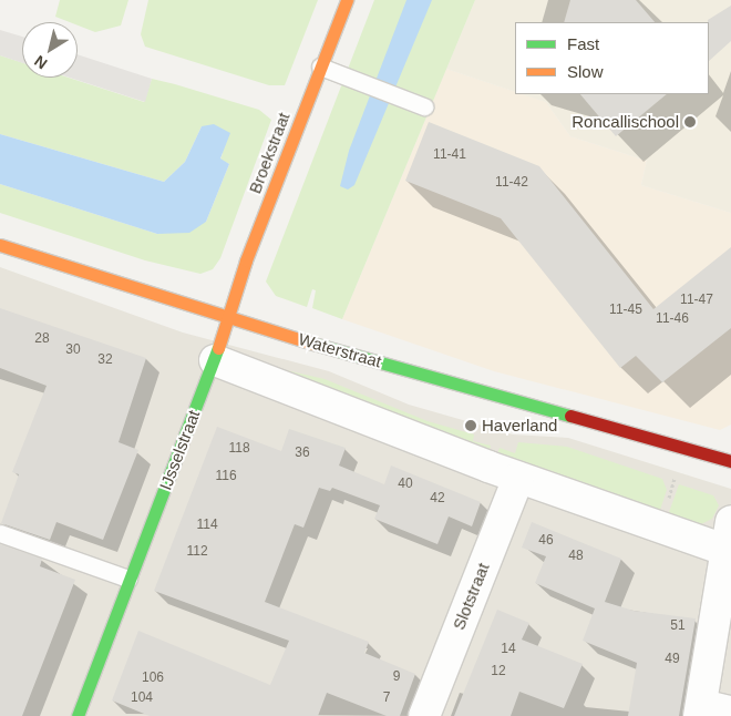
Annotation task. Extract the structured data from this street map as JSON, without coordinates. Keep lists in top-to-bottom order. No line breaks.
{"streets":{"street":["Broekstraat","Waterstraat","IJsselstraat","Slotstraat"]},"crossings":[["Broekstraat","Waterstraat"],["Broekstraat","IJsselstraat"],["Waterstraat","IJsselstraat"]],"places":["Roncallischool","Haverland"],"house_numbers":["11-41","11-42","11-47","11-45","11-46","28","30","32","118","36","116","40","42","114","46","112","48","51","14","49","12","9","106","104","7"],"legend":["Fast","Slow"],"north":"bottom left"}
